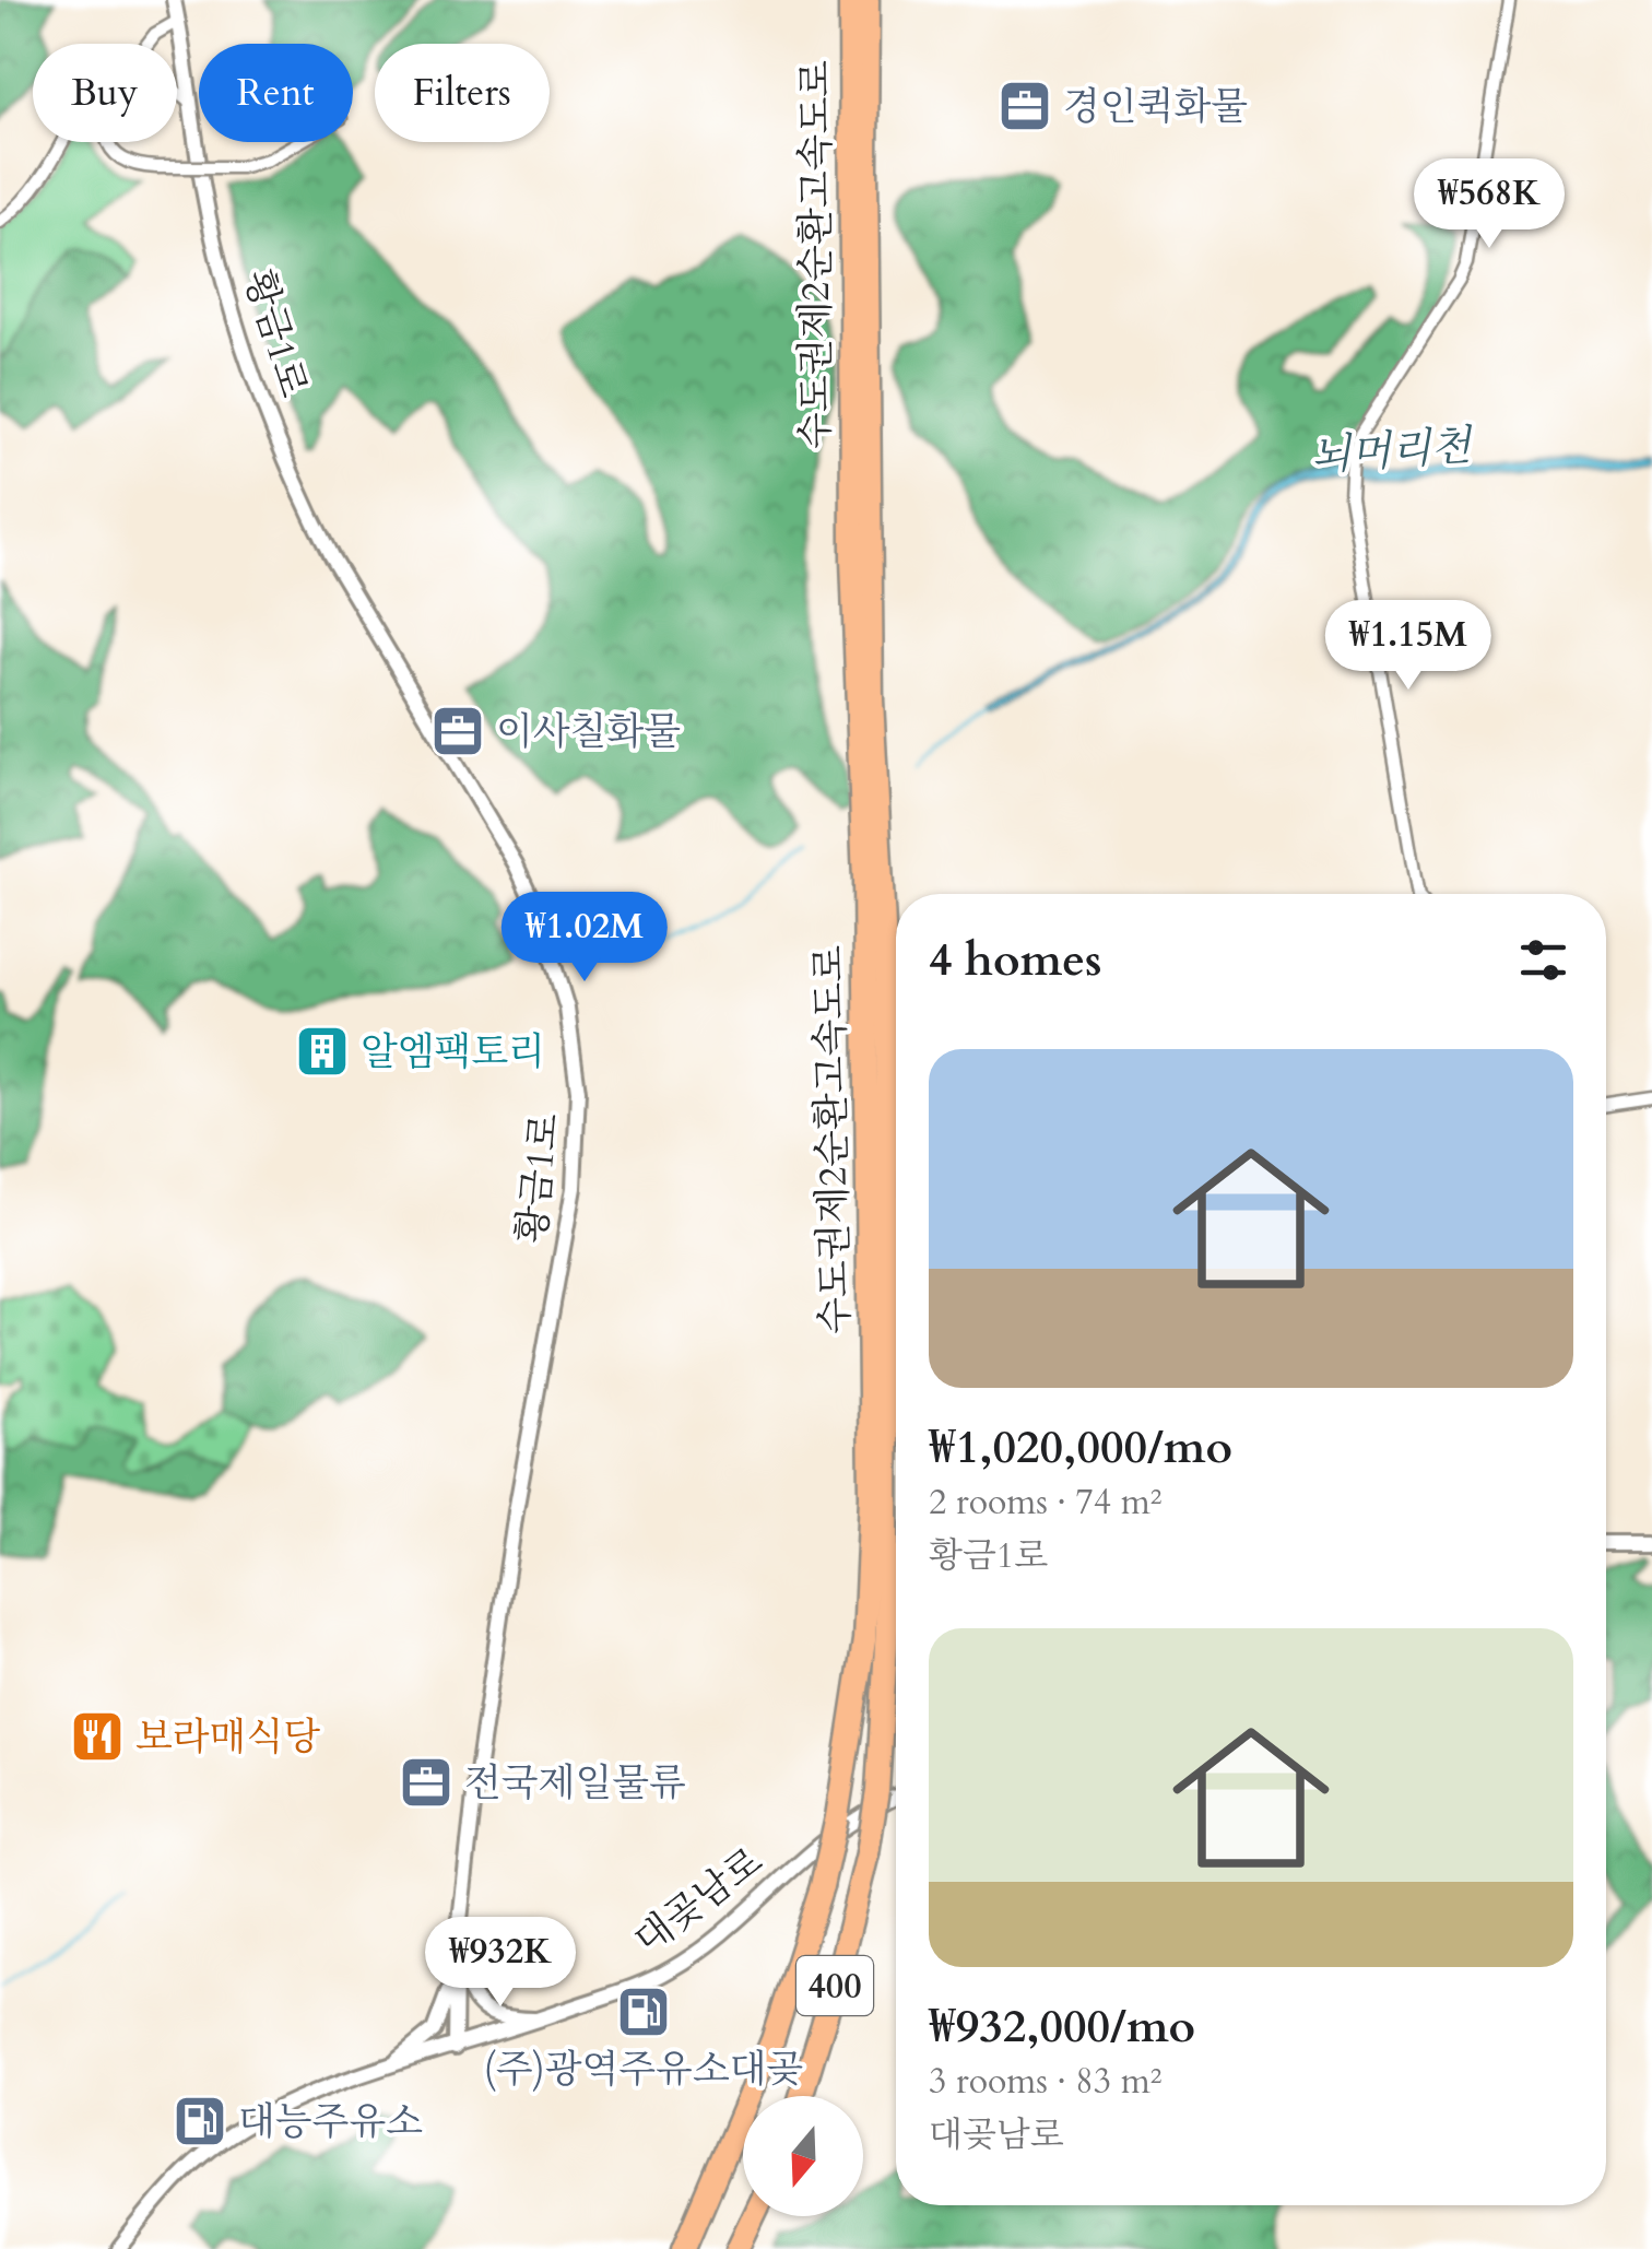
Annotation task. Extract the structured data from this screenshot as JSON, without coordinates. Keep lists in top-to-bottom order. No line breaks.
{"streets":{"highway":["수도권제2순환고속도로","400"],"street":["황금1로","대곶남로"]},"crossings":[["황금1로","대곶남로"]],"water":["뇌머리천"],"places":{"office":["경인퀵화물","이사칠화물","전국제일물류"],"building":["알엠팩토리"],"restaurant":["보라매식당"],"fuel station":["(주)광역주유소대곶","대능주유소"]},"north":"bottom","page":{"chip":["Buy","Rent","Filters"],"price":["₩568K","₩1.15M","₩1.02M","₩932K"],"heading":"4 homes","list":[{"name":"₩1,020,000/mo","note":"2 rooms · 74 m² · 황금1로"},{"name":"₩932,000/mo","note":"3 rooms · 83 m² · 대곶남로"}]}}
